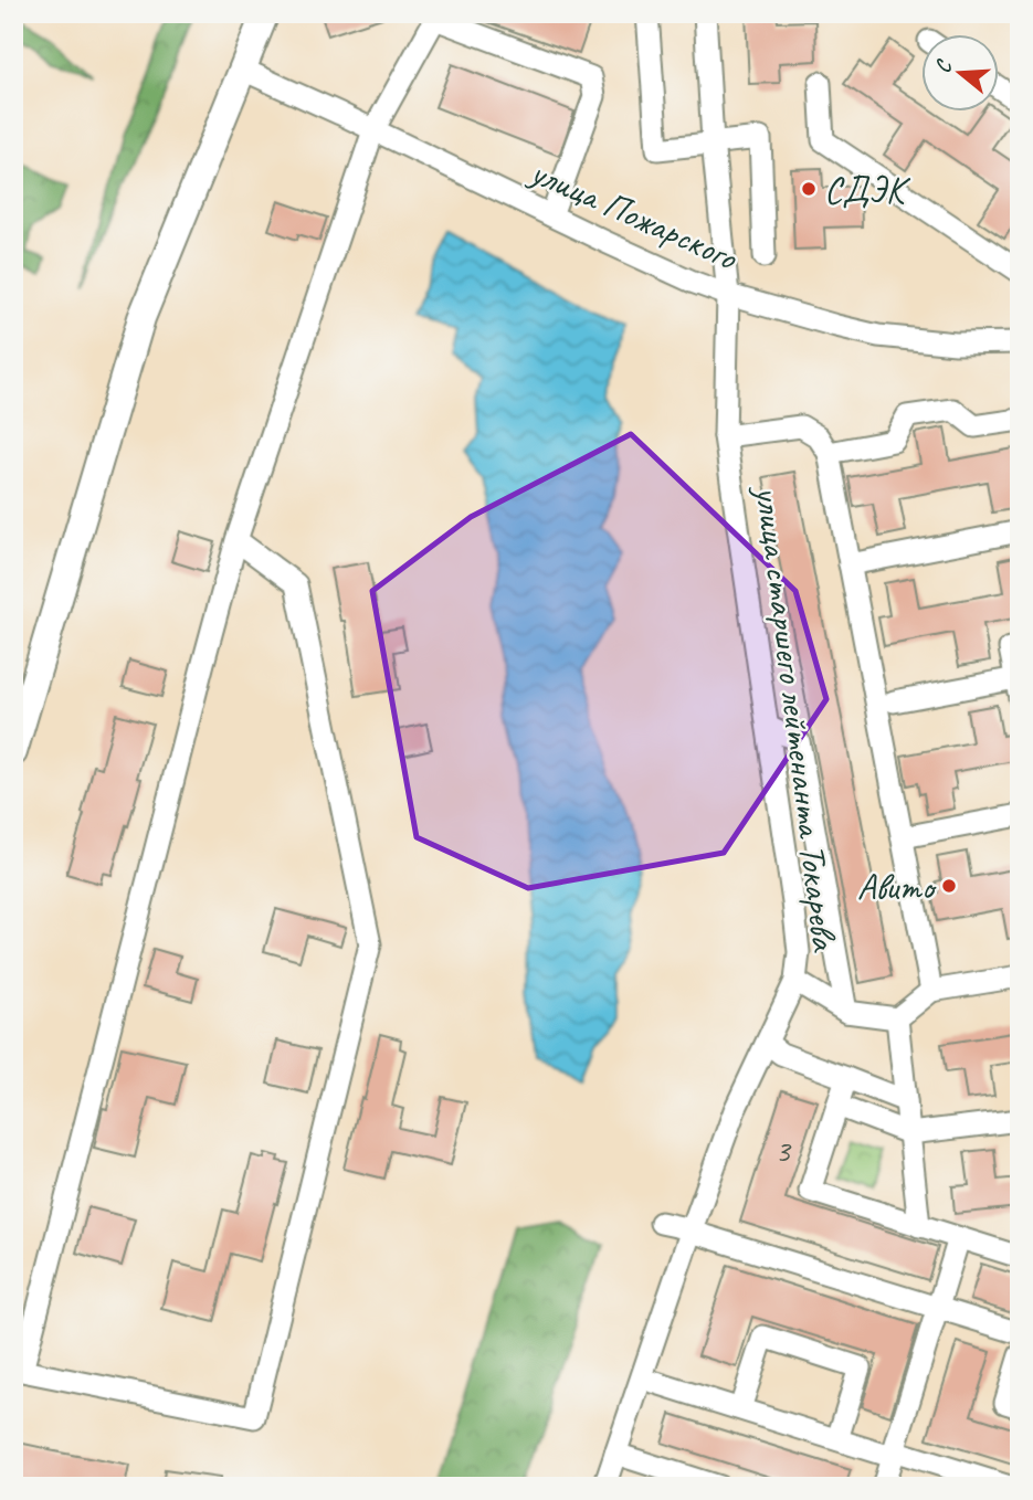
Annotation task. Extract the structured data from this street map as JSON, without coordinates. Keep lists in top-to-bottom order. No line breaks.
{"streets":{"street":["улица Пожарского","улица старшего лейтенанта Токарева"]},"crossings":[["улица Пожарского","улица старшего лейтенанта Токарева"]],"places":["СДЭК","Авито"],"house_numbers":["3"],"north":"left"}
